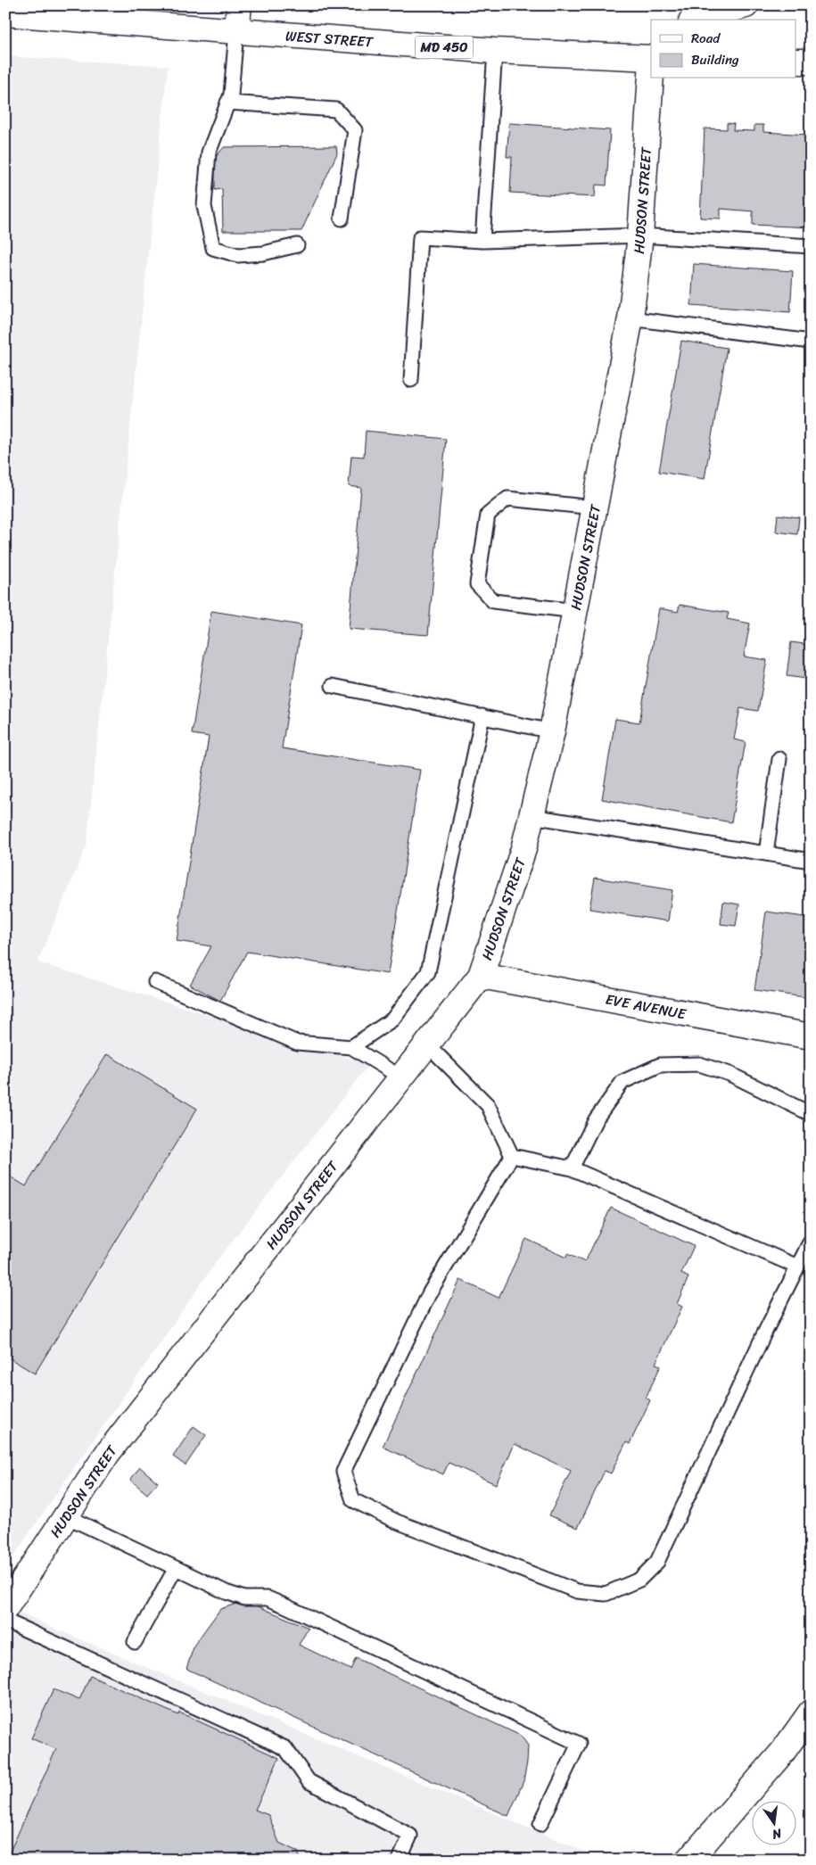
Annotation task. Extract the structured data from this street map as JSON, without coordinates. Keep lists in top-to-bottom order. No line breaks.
{"streets":{"main road":["WEST STREET","MD 450","HUDSON STREET","EVE AVENUE"]},"crossings":[["HUDSON STREET","EVE AVENUE"]],"legend":["Road","Building"],"north":"bottom"}
